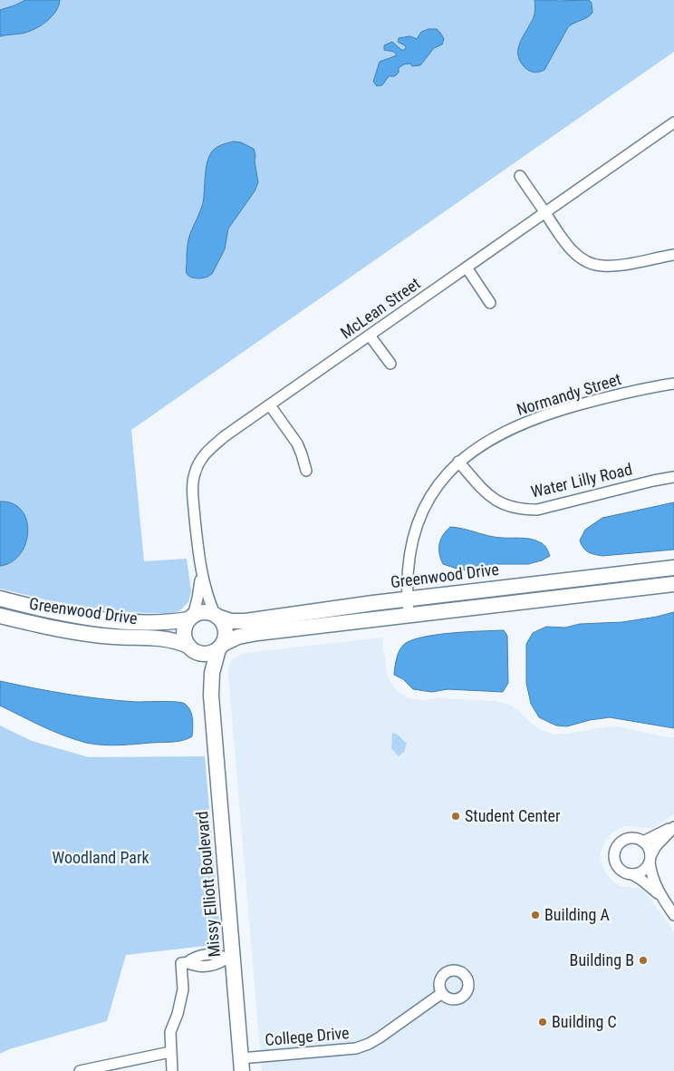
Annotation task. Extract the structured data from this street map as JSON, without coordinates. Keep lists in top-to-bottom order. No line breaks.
{"streets":{"street":["McLean Street","Normandy Street","Water Lilly Road","Greenwood Drive","Missy Elliott Boulevard","College Drive"]},"crossings":[["McLean Street","Greenwood Drive"],["McLean Street","Missy Elliott Boulevard"],["Normandy Street","Water Lilly Road"],["Normandy Street","Greenwood Drive"],["Greenwood Drive","Missy Elliott Boulevard"],["Missy Elliott Boulevard","College Drive"]],"parks":["Woodland Park"],"places":["Student Center","Building A","Building B","Building C"]}
